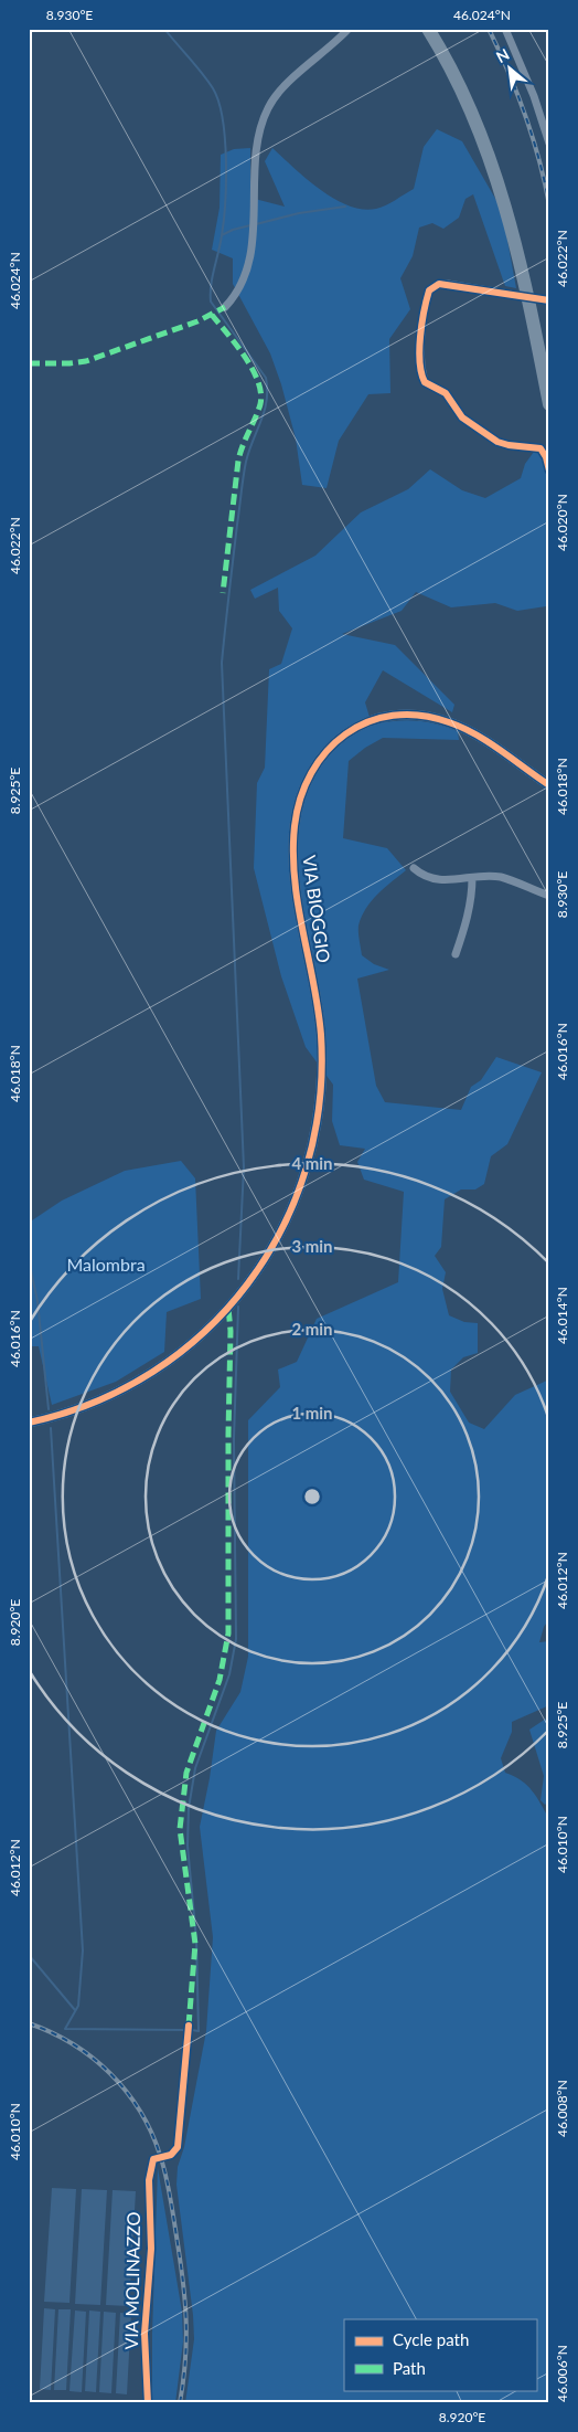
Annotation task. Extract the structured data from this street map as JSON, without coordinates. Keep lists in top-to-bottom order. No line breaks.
{"streets":{"main road":["VIA BIOGGIO"],"street":["VIA MOLINAZZO"]},"parks":["Malombra"],"legend":["Cycle path","Path"],"north":"top left","coordinates":["8.930°E","46.024°N","46.022°N","46.020°N","46.018°N","8.925°E","46.016°N","46.014°N","46.012°N","8.920°E","46.010°N","46.008°N","46.006°N"],"rings":["4 min","3 min","2 min","1 min"]}
